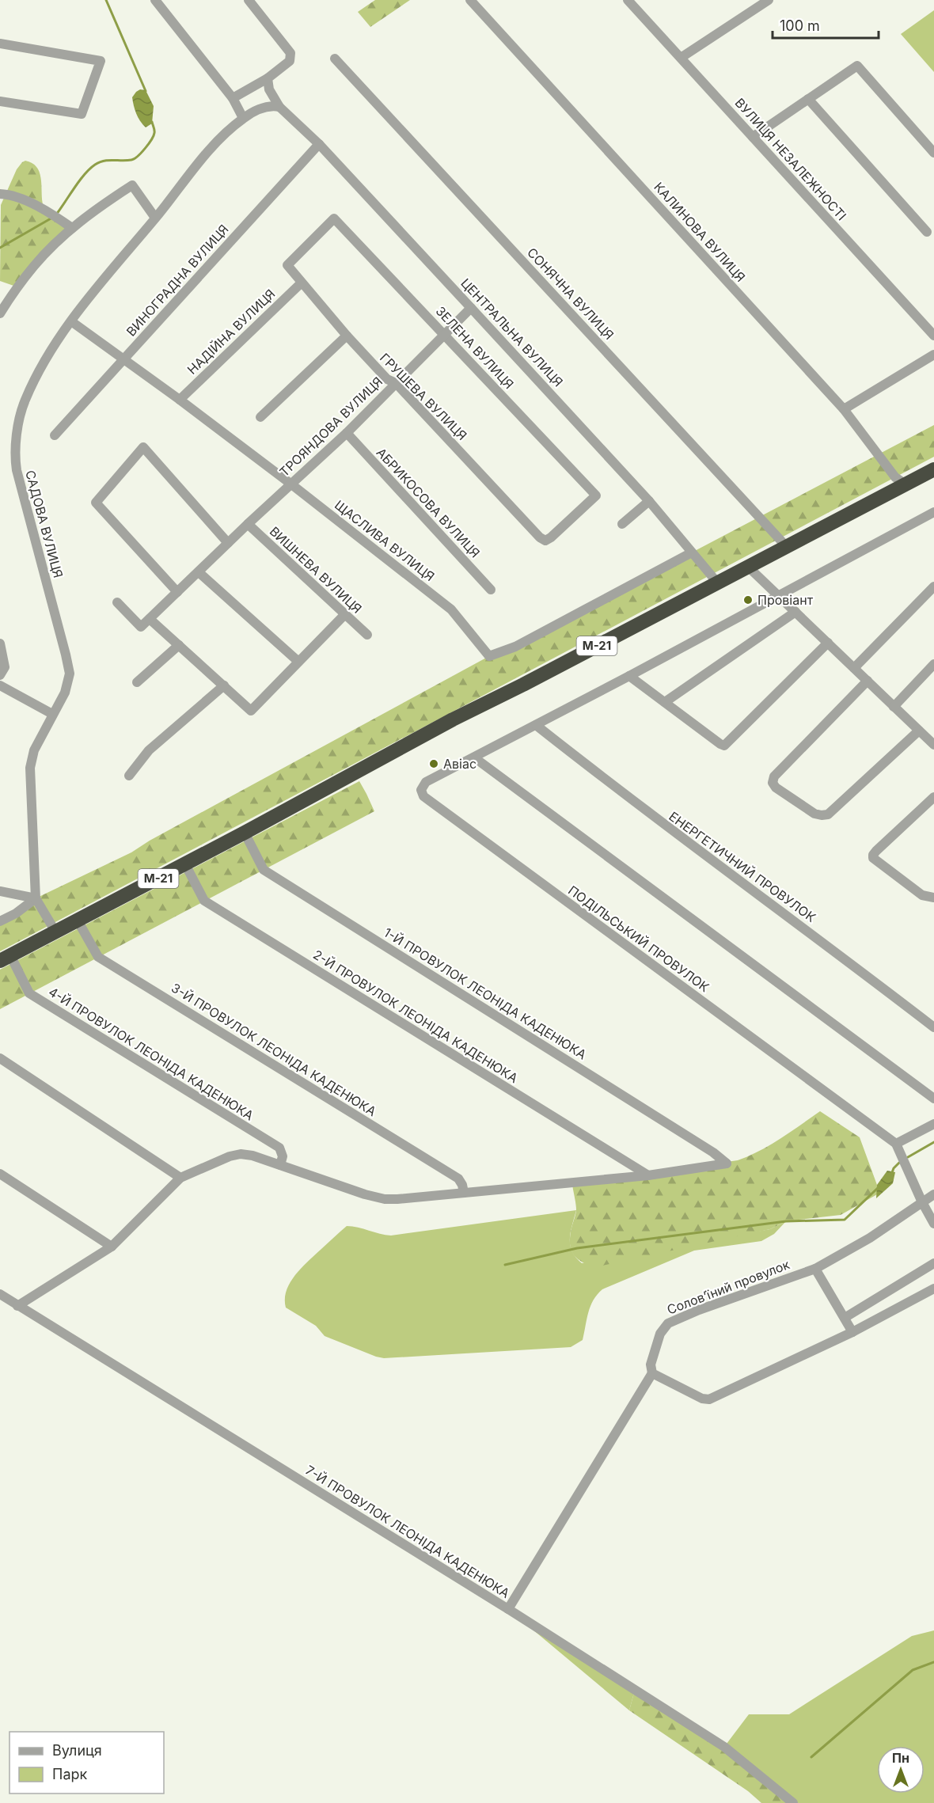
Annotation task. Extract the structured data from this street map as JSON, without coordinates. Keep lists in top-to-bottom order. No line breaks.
{"streets":{"highway":["М-21"],"street":["ВУЛИЦЯ НЕЗАЛЕЖНОСТІ","КАЛИНОВА ВУЛИЦЯ","ВИНОГРАДНА ВУЛИЦЯ","СОНЯЧНА ВУЛИЦЯ","НАДІЙНА ВУЛИЦЯ","ЦЕНТРАЛЬНА ВУЛИЦЯ","ЗЕЛЕНА ВУЛИЦЯ","ГРУШЕВА ВУЛИЦЯ","ТРОЯНДОВА ВУЛИЦЯ","АБРИКОСОВА ВУЛИЦЯ","САДОВА ВУЛИЦЯ","ЩАСЛИВА ВУЛИЦЯ","ВИШНЕВА ВУЛИЦЯ","ЕНЕРГЕТИЧНИЙ ПРОВУЛОК","ПОДІЛЬСЬКИЙ ПРОВУЛОК","1-Й ПРОВУЛОК ЛЕОНІДА КАДЕНЮКА","2-Й ПРОВУЛОК ЛЕОНІДА КАДЕНЮКА","3-Й ПРОВУЛОК ЛЕОНІДА КАДЕНЮКА","4-Й ПРОВУЛОК ЛЕОНІДА КАДЕНЮКА","Соловʼїний провулок","7-Й ПРОВУЛОК ЛЕОНІДА КАДЕНЮКА"]},"crossings":[["КАЛИНОВА ВУЛИЦЯ","М-21"],["ВИНОГРАДНА ВУЛИЦЯ","ЦЕНТРАЛЬНА ВУЛИЦЯ"],["ВИНОГРАДНА ВУЛИЦЯ","ЩАСЛИВА ВУЛИЦЯ"],["СОНЯЧНА ВУЛИЦЯ","М-21"],["НАДІЙНА ВУЛИЦЯ","ГРУШЕВА ВУЛИЦЯ"],["НАДІЙНА ВУЛИЦЯ","ЩАСЛИВА ВУЛИЦЯ"],["ЦЕНТРАЛЬНА ВУЛИЦЯ","ТРОЯНДОВА ВУЛИЦЯ"],["ЦЕНТРАЛЬНА ВУЛИЦЯ","САДОВА ВУЛИЦЯ"],["ЦЕНТРАЛЬНА ВУЛИЦЯ","ЩАСЛИВА ВУЛИЦЯ"],["ЦЕНТРАЛЬНА ВУЛИЦЯ","М-21"],["ЗЕЛЕНА ВУЛИЦЯ","ГРУШЕВА ВУЛИЦЯ"],["ЗЕЛЕНА ВУЛИЦЯ","ТРОЯНДОВА ВУЛИЦЯ"],["ГРУШЕВА ВУЛИЦЯ","ТРОЯНДОВА ВУЛИЦЯ"],["ТРОЯНДОВА ВУЛИЦЯ","АБРИКОСОВА ВУЛИЦЯ"],["ТРОЯНДОВА ВУЛИЦЯ","ЩАСЛИВА ВУЛИЦЯ"],["ТРОЯНДОВА ВУЛИЦЯ","ВИШНЕВА ВУЛИЦЯ"],["САДОВА ВУЛИЦЯ","ЩАСЛИВА ВУЛИЦЯ"],["М-21","1-Й ПРОВУЛОК ЛЕОНІДА КАДЕНЮКА"],["М-21","2-Й ПРОВУЛОК ЛЕОНІДА КАДЕНЮКА"],["М-21","3-Й ПРОВУЛОК ЛЕОНІДА КАДЕНЮКА"],["М-21","4-Й ПРОВУЛОК ЛЕОНІДА КАДЕНЮКА"],["ЕНЕРГЕТИЧНИЙ ПРОВУЛОК","ПОДІЛЬСЬКИЙ ПРОВУЛОК"],["1-Й ПРОВУЛОК ЛЕОНІДА КАДЕНЮКА","2-Й ПРОВУЛОК ЛЕОНІДА КАДЕНЮКА"]],"places":["Провіант","Авіас"],"legend":["Вулиця","Парк"],"scale_bar":"100 m","north":"top"}
